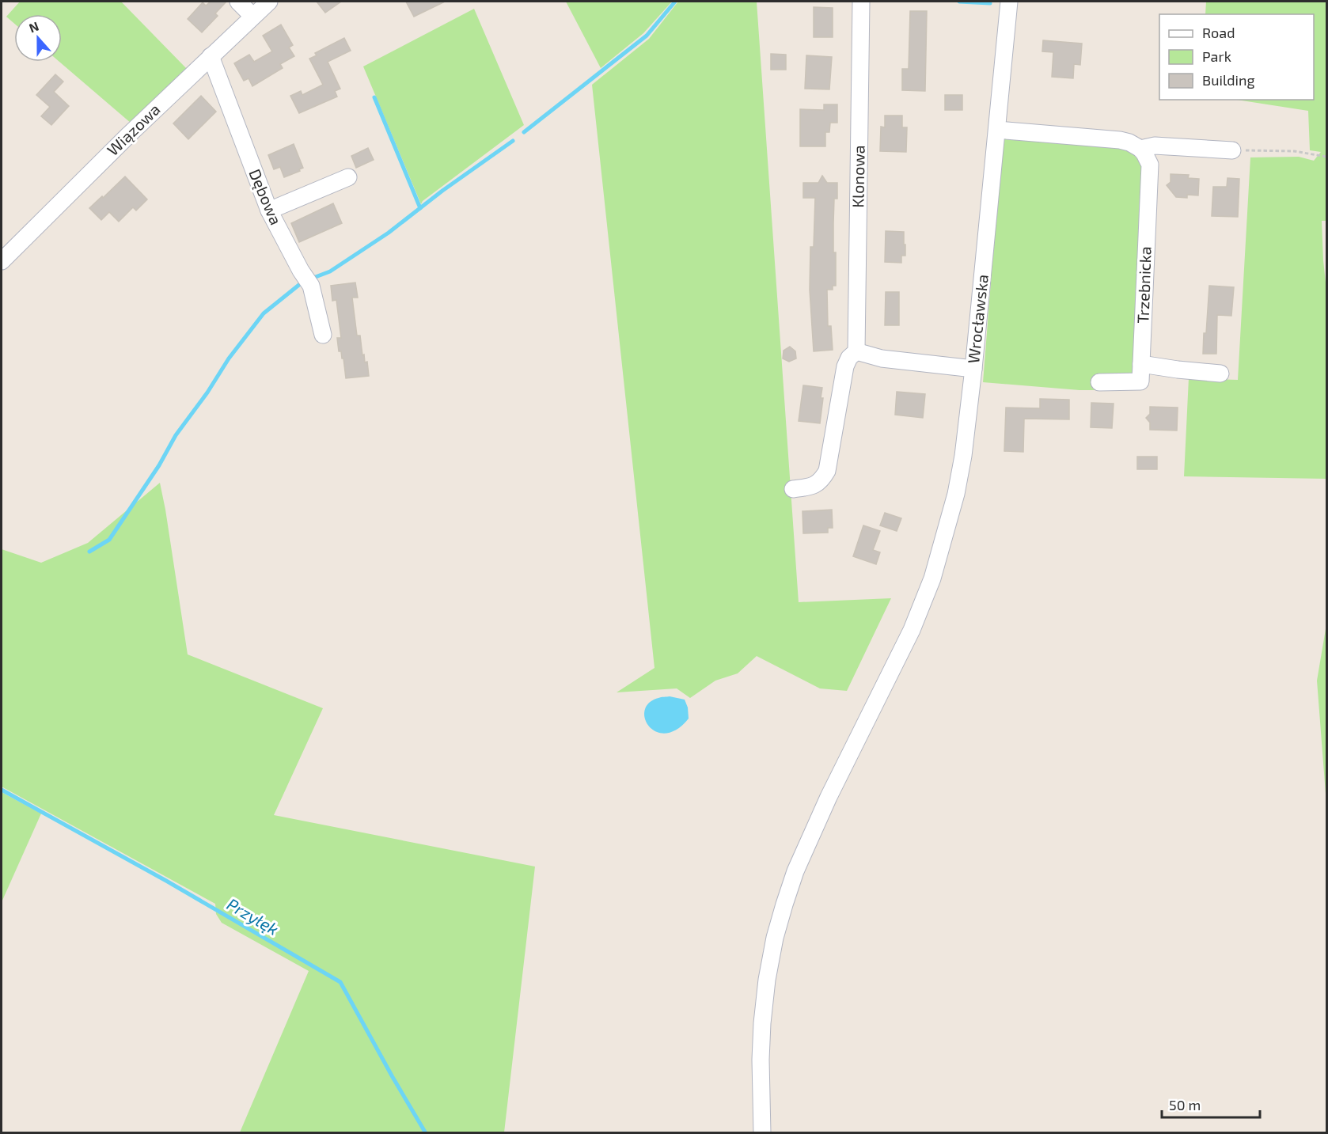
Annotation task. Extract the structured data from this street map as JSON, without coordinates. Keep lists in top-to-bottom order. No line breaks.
{"streets":{"street":["Wiązowa","Klonowa","Dębowa","Trzebnicka","Wrocławska"]},"crossings":[["Wiązowa","Dębowa"]],"water":["Przyłęk"],"legend":["Road","Park","Building"],"scale_bar":"50 m","north":"top"}
